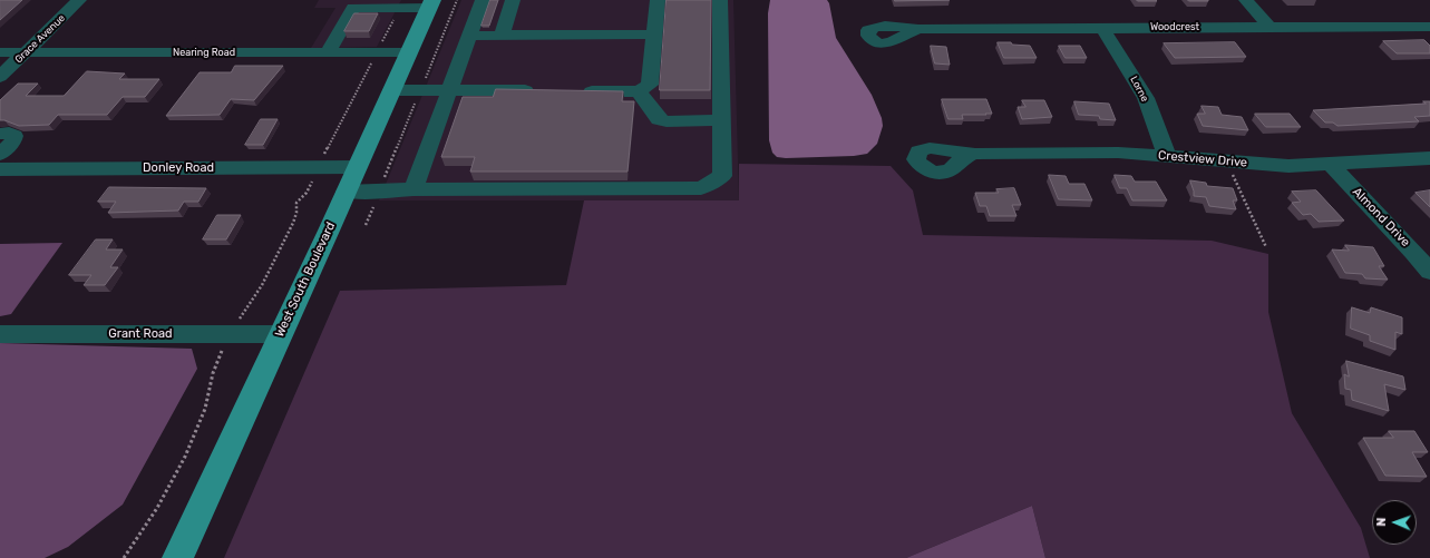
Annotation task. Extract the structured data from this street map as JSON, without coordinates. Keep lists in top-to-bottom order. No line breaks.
{"streets":{"main road":["West South Boulevard"],"street":["Woodcrest","Grace Avenue","Nearing Road","Lorne","Crestview Drive","Donley Road","Almond Drive","Grant Road"]},"crossings":[["Woodcrest","Lorne"],["Grace Avenue","Nearing Road"],["Nearing Road","West South Boulevard"],["Lorne","Crestview Drive"],["Crestview Drive","Almond Drive"],["Donley Road","West South Boulevard"],["West South Boulevard","Grant Road"]],"north":"left"}
